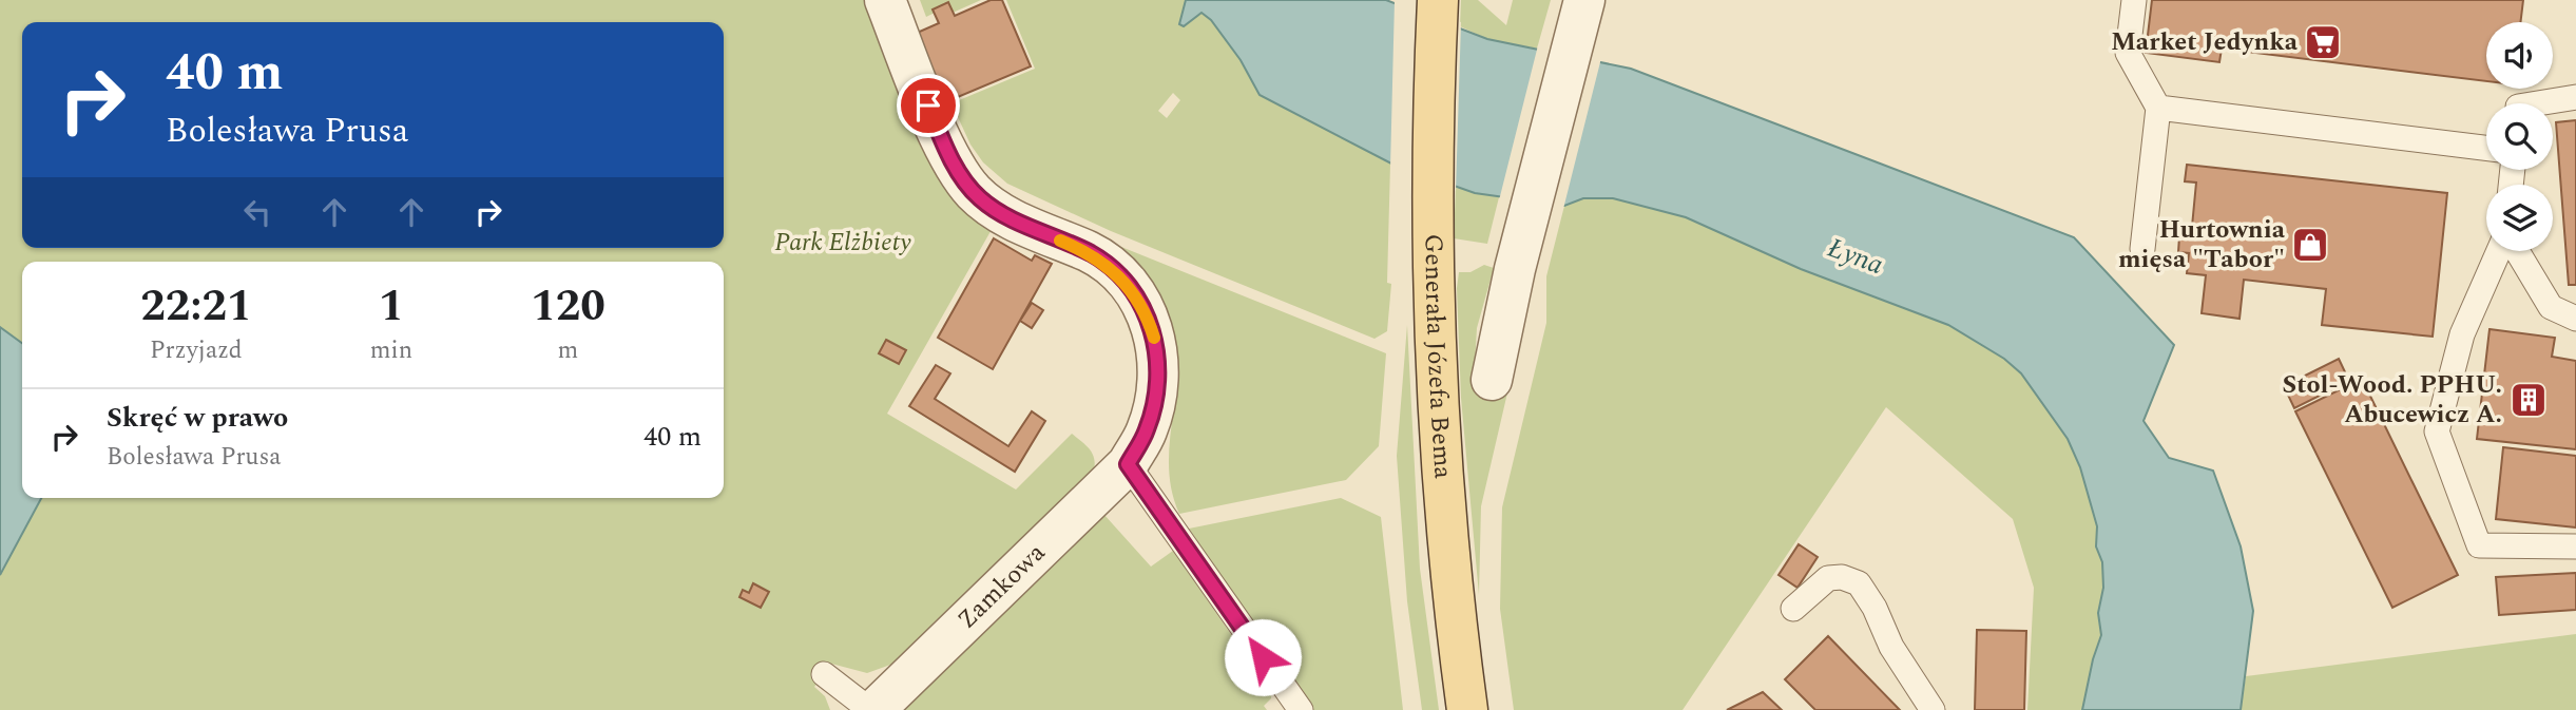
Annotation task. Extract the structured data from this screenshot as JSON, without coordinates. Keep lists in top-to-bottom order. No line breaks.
{"streets":{"main road":["Generała Józefa Bema"],"street":["Zamkowa"]},"water":["Łyna"],"parks":["Park Elżbiety"],"places":{"supermarket":["Market Jedynka"],"shop":["Hurtownia mięsa \"Tabor\""],"building":["Stol-Wood. PPHU. Abucewicz A."]},"page":{"turn":["40 m","Bolesława Prusa"],"eta":["22:21","Przyjazd","1","min","120","m"],"list":[{"name":"Skręć w prawo","note":"Bolesława Prusa","value":"40 m"}]}}
